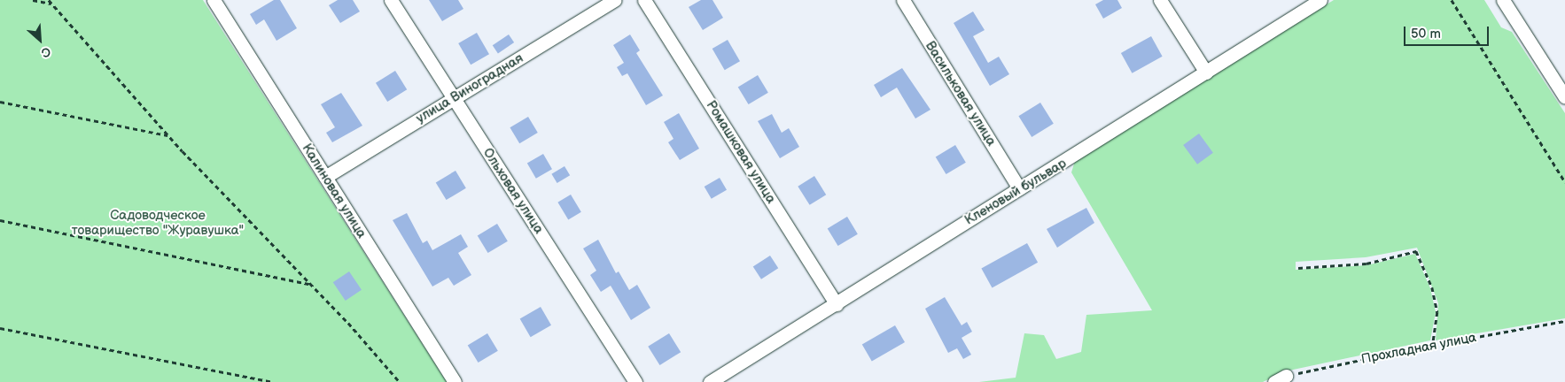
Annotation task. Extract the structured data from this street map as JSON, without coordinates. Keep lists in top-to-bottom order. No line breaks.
{"streets":{"street":["улица Виноградная","Васильковая улица","Ромашковая улица","Калиновая улица","Ольховая улица","Кленовый бульвар"],"path":["Прохладная улица"]},"crossings":[["улица Виноградная","Калиновая улица"],["улица Виноградная","Ольховая улица"],["Васильковая улица","Кленовый бульвар"],["Ромашковая улица","Кленовый бульвар"]],"parks":["Садоводческое товарищество \"Журавушка\""],"scale_bar":"50 m","north":"bottom right"}
